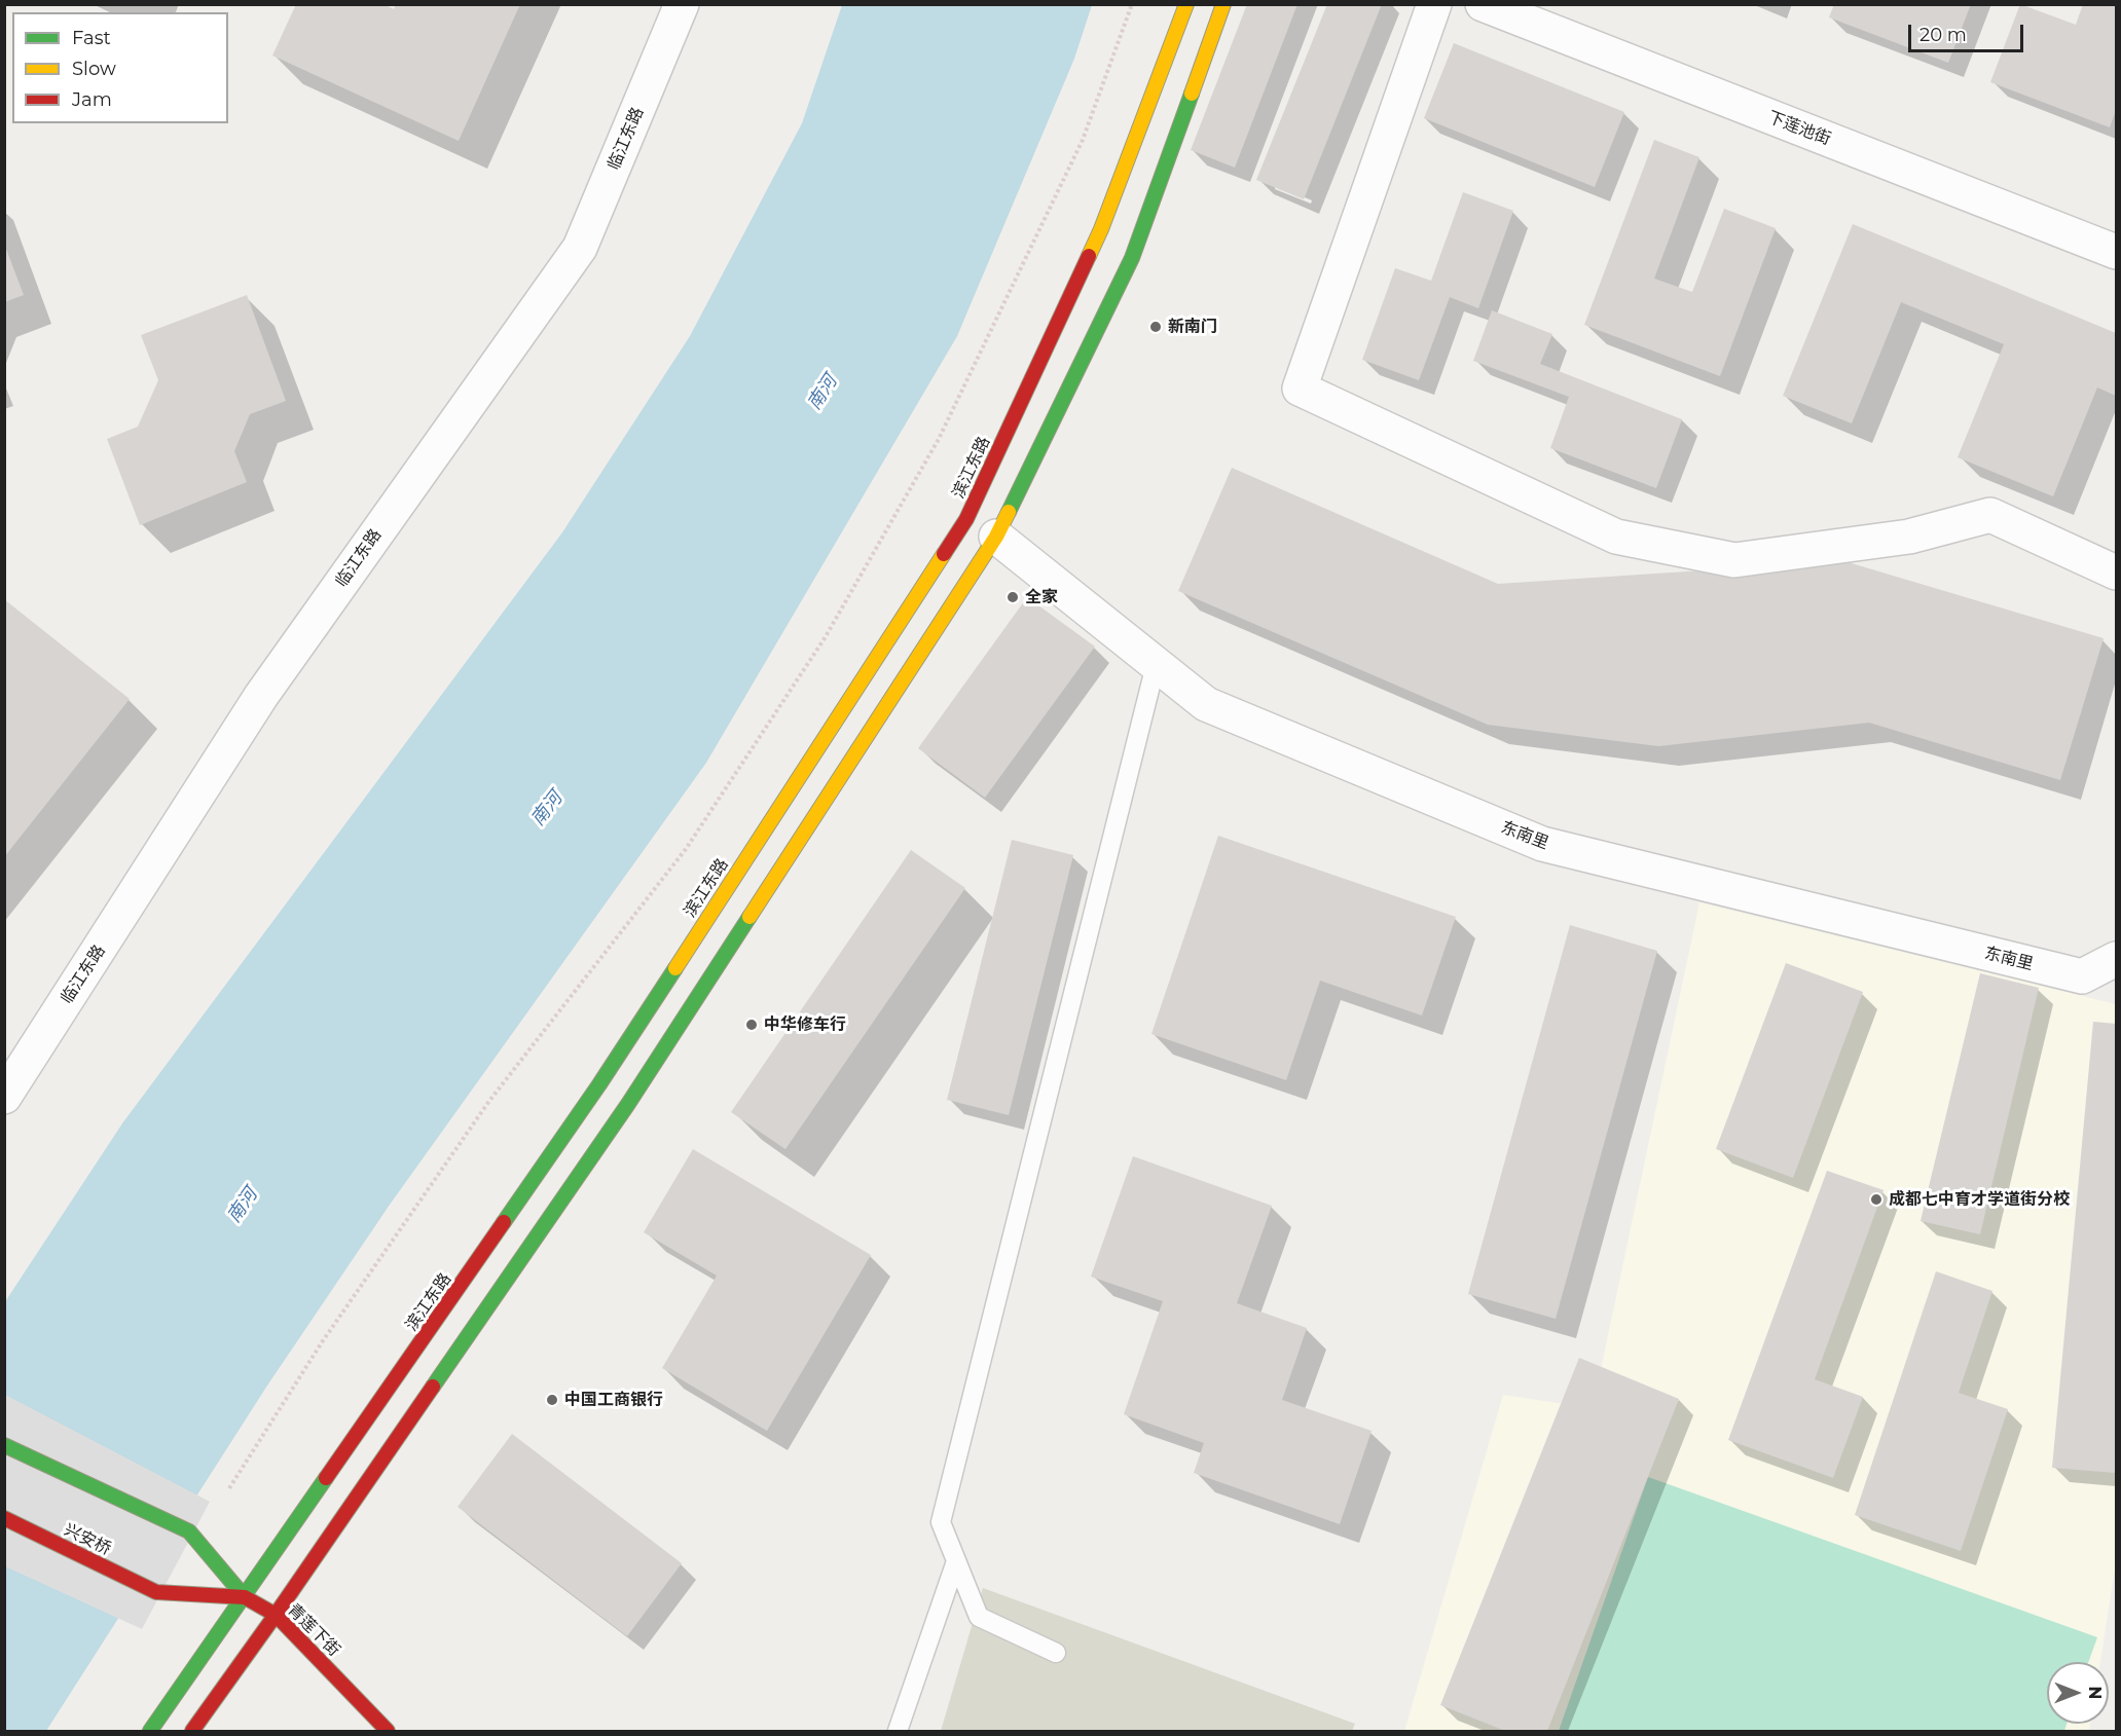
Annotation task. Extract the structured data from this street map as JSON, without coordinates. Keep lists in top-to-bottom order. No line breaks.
{"streets":{"main road":["滨江东路","兴安桥","青莲下街"],"street":["下莲池街","临江东路","东南里"]},"crossings":[["滨江东路","青莲下街"],["兴安桥","青莲下街"]],"water":["南河"],"places":["新南门","全家","中华修车行","成都七中育才学道街分校","中国工商银行"],"legend":["Fast","Slow","Jam"],"scale_bar":"20 m","north":"right"}
